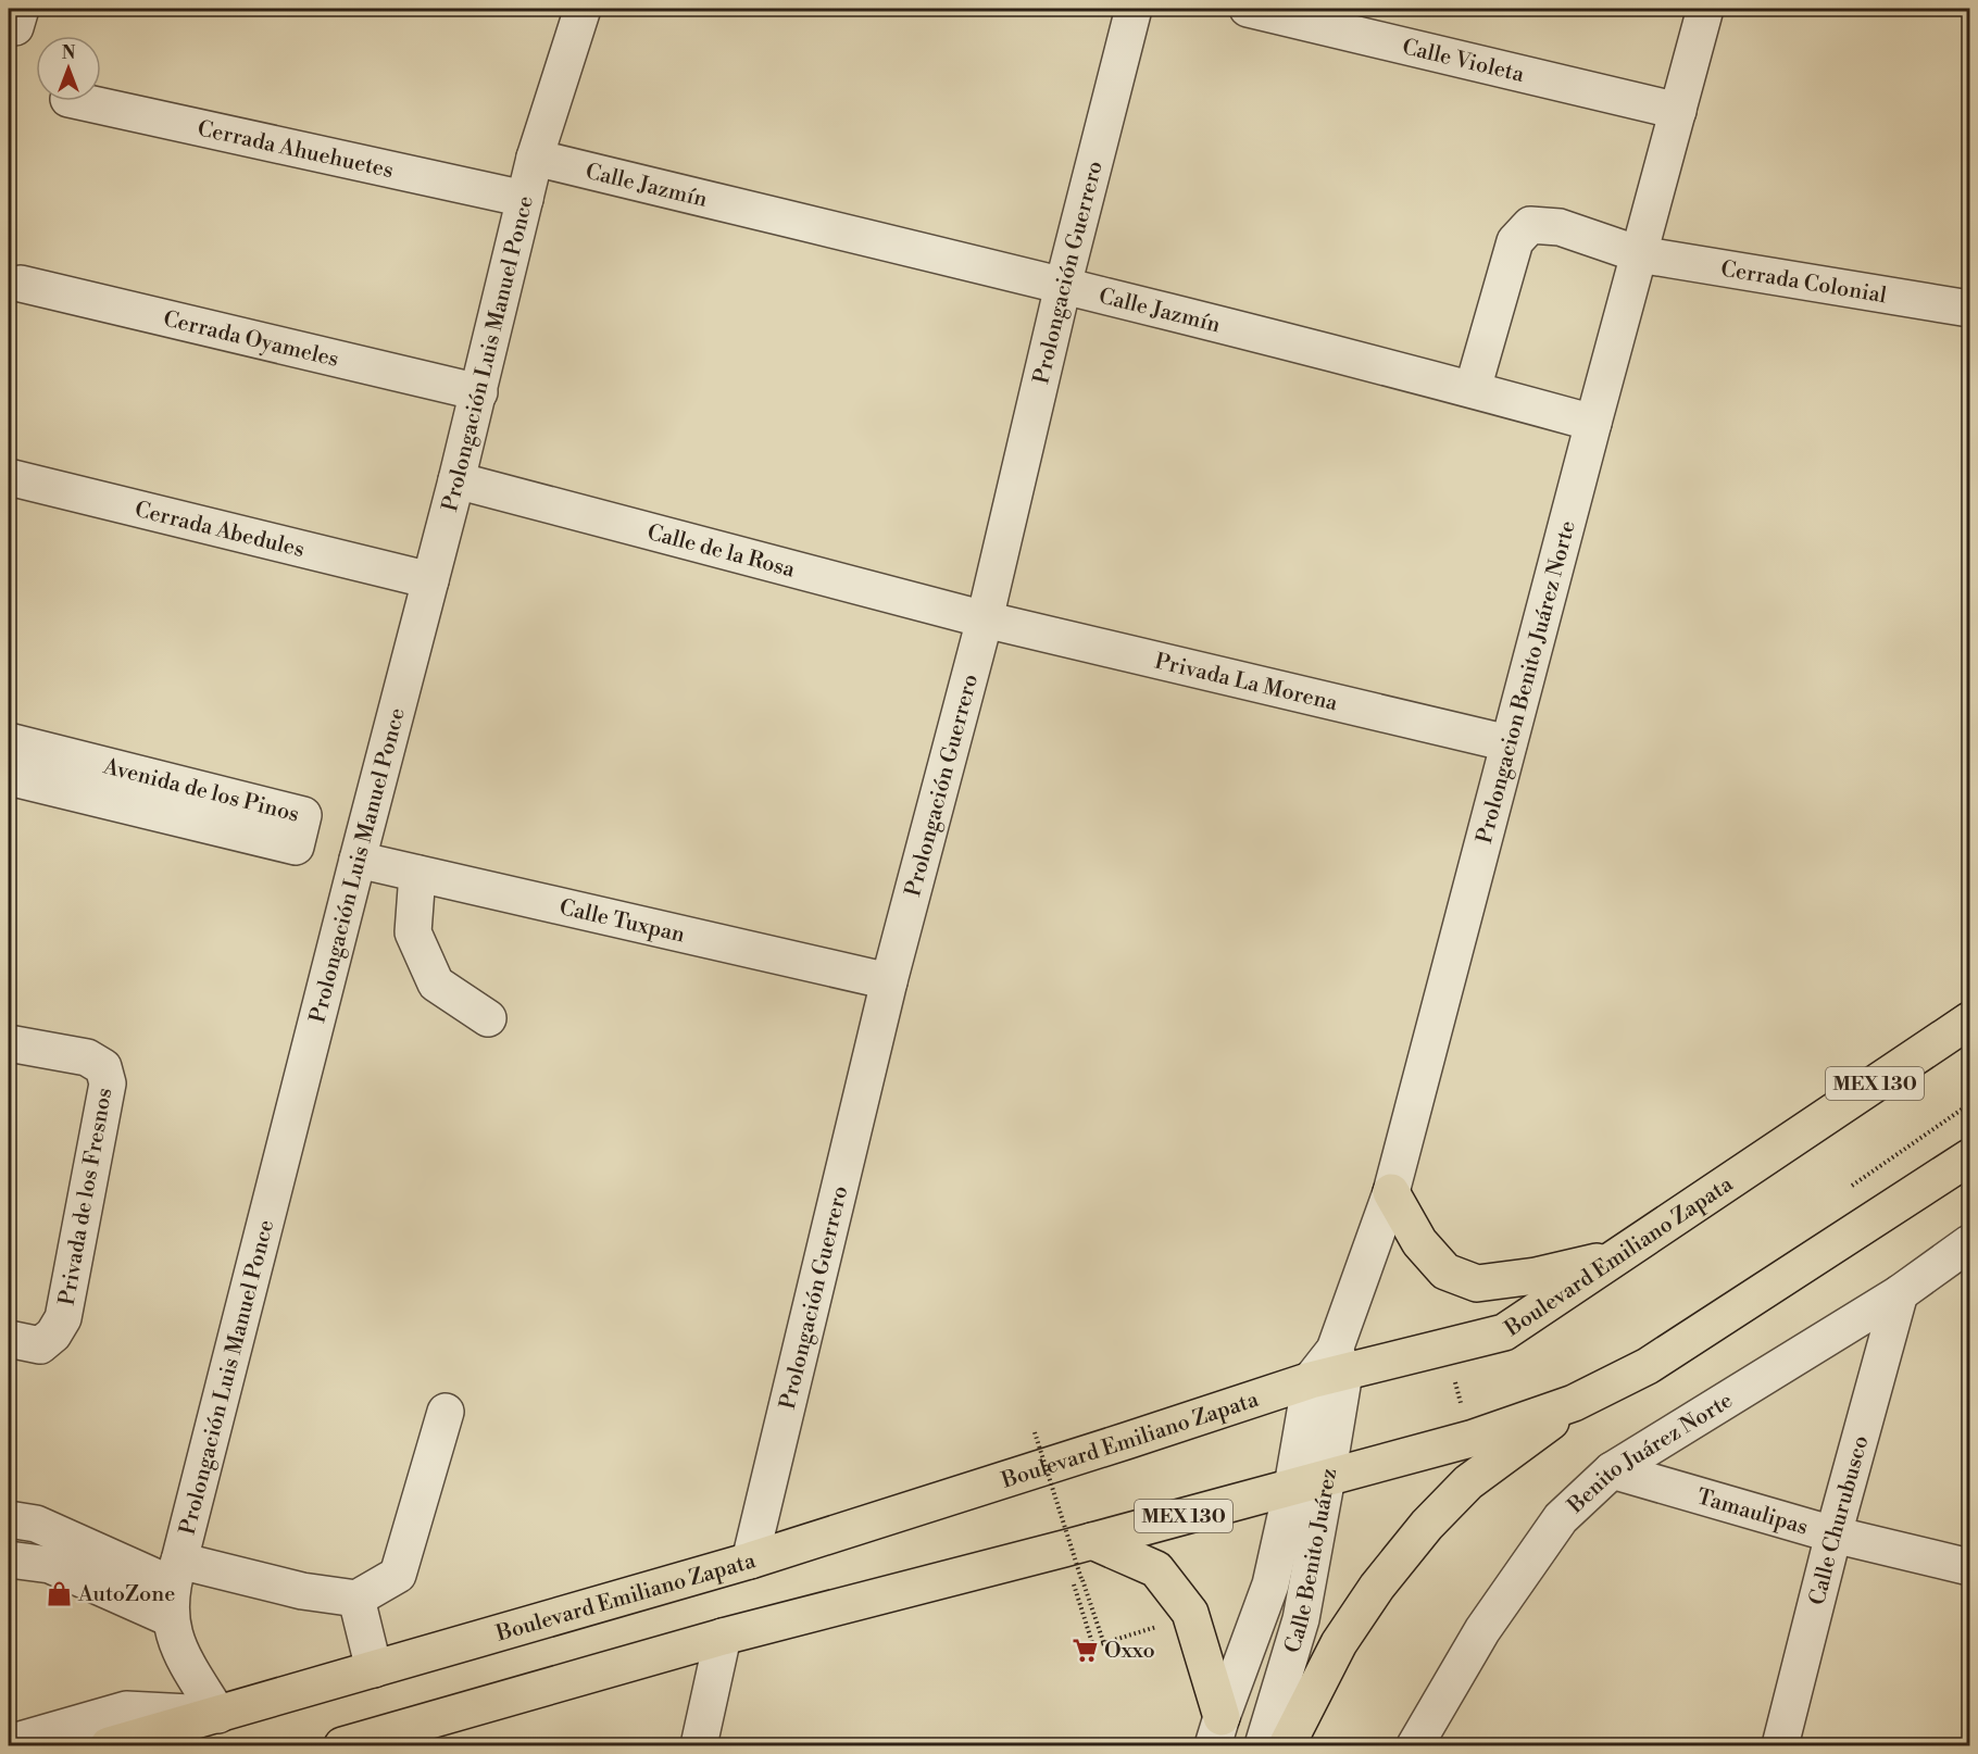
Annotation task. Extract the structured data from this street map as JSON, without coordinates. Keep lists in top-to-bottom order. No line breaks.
{"streets":{"main road":["MEX 130","Boulevard Emiliano Zapata"],"street":["Calle Violeta","Cerrada Ahuehuetes","Calle Jazmín","Prolongación Guerrero","Cerrada Colonial","Cerrada Oyameles","Prolongación Luis Manuel Ponce","Cerrada Abedules","Calle de la Rosa","Prolongacion Benito Juárez Norte","Privada La Morena","Avenida de los Pinos","Calle Tuxpan","Privada de los Fresnos","Benito Juárez Norte","Tamaulipas","Calle Churubusco","Calle Benito Juárez"]},"crossings":[["Calle Violeta","Prolongacion Benito Juárez Norte"],["Cerrada Ahuehuetes","Prolongación Luis Manuel Ponce"],["Calle Jazmín","Prolongación Guerrero"],["Calle Jazmín","Cerrada Colonial"],["Calle Jazmín","Prolongación Luis Manuel Ponce"],["Calle Jazmín","Prolongacion Benito Juárez Norte"],["Prolongación Guerrero","Calle de la Rosa"],["Prolongación Guerrero","Privada La Morena"],["Prolongación Guerrero","Calle Tuxpan"],["Prolongación Guerrero","Boulevard Emiliano Zapata"],["Cerrada Colonial","Prolongacion Benito Juárez Norte"],["Cerrada Oyameles","Prolongación Luis Manuel Ponce"],["Prolongación Luis Manuel Ponce","Cerrada Abedules"],["Prolongación Luis Manuel Ponce","Calle de la Rosa"],["Prolongación Luis Manuel Ponce","Calle Tuxpan"],["Calle de la Rosa","Privada La Morena"],["Prolongacion Benito Juárez Norte","Privada La Morena"],["Prolongacion Benito Juárez Norte","Boulevard Emiliano Zapata"],["Prolongacion Benito Juárez Norte","Calle Benito Juárez"],["MEX 130","Calle Benito Juárez"],["Boulevard Emiliano Zapata","Calle Benito Juárez"],["Benito Juárez Norte","Tamaulipas"],["Benito Juárez Norte","Calle Churubusco"],["Tamaulipas","Calle Churubusco"]],"places":{"shop":["AutoZone"],"supermarket":["Oxxo"]},"north":"top"}
